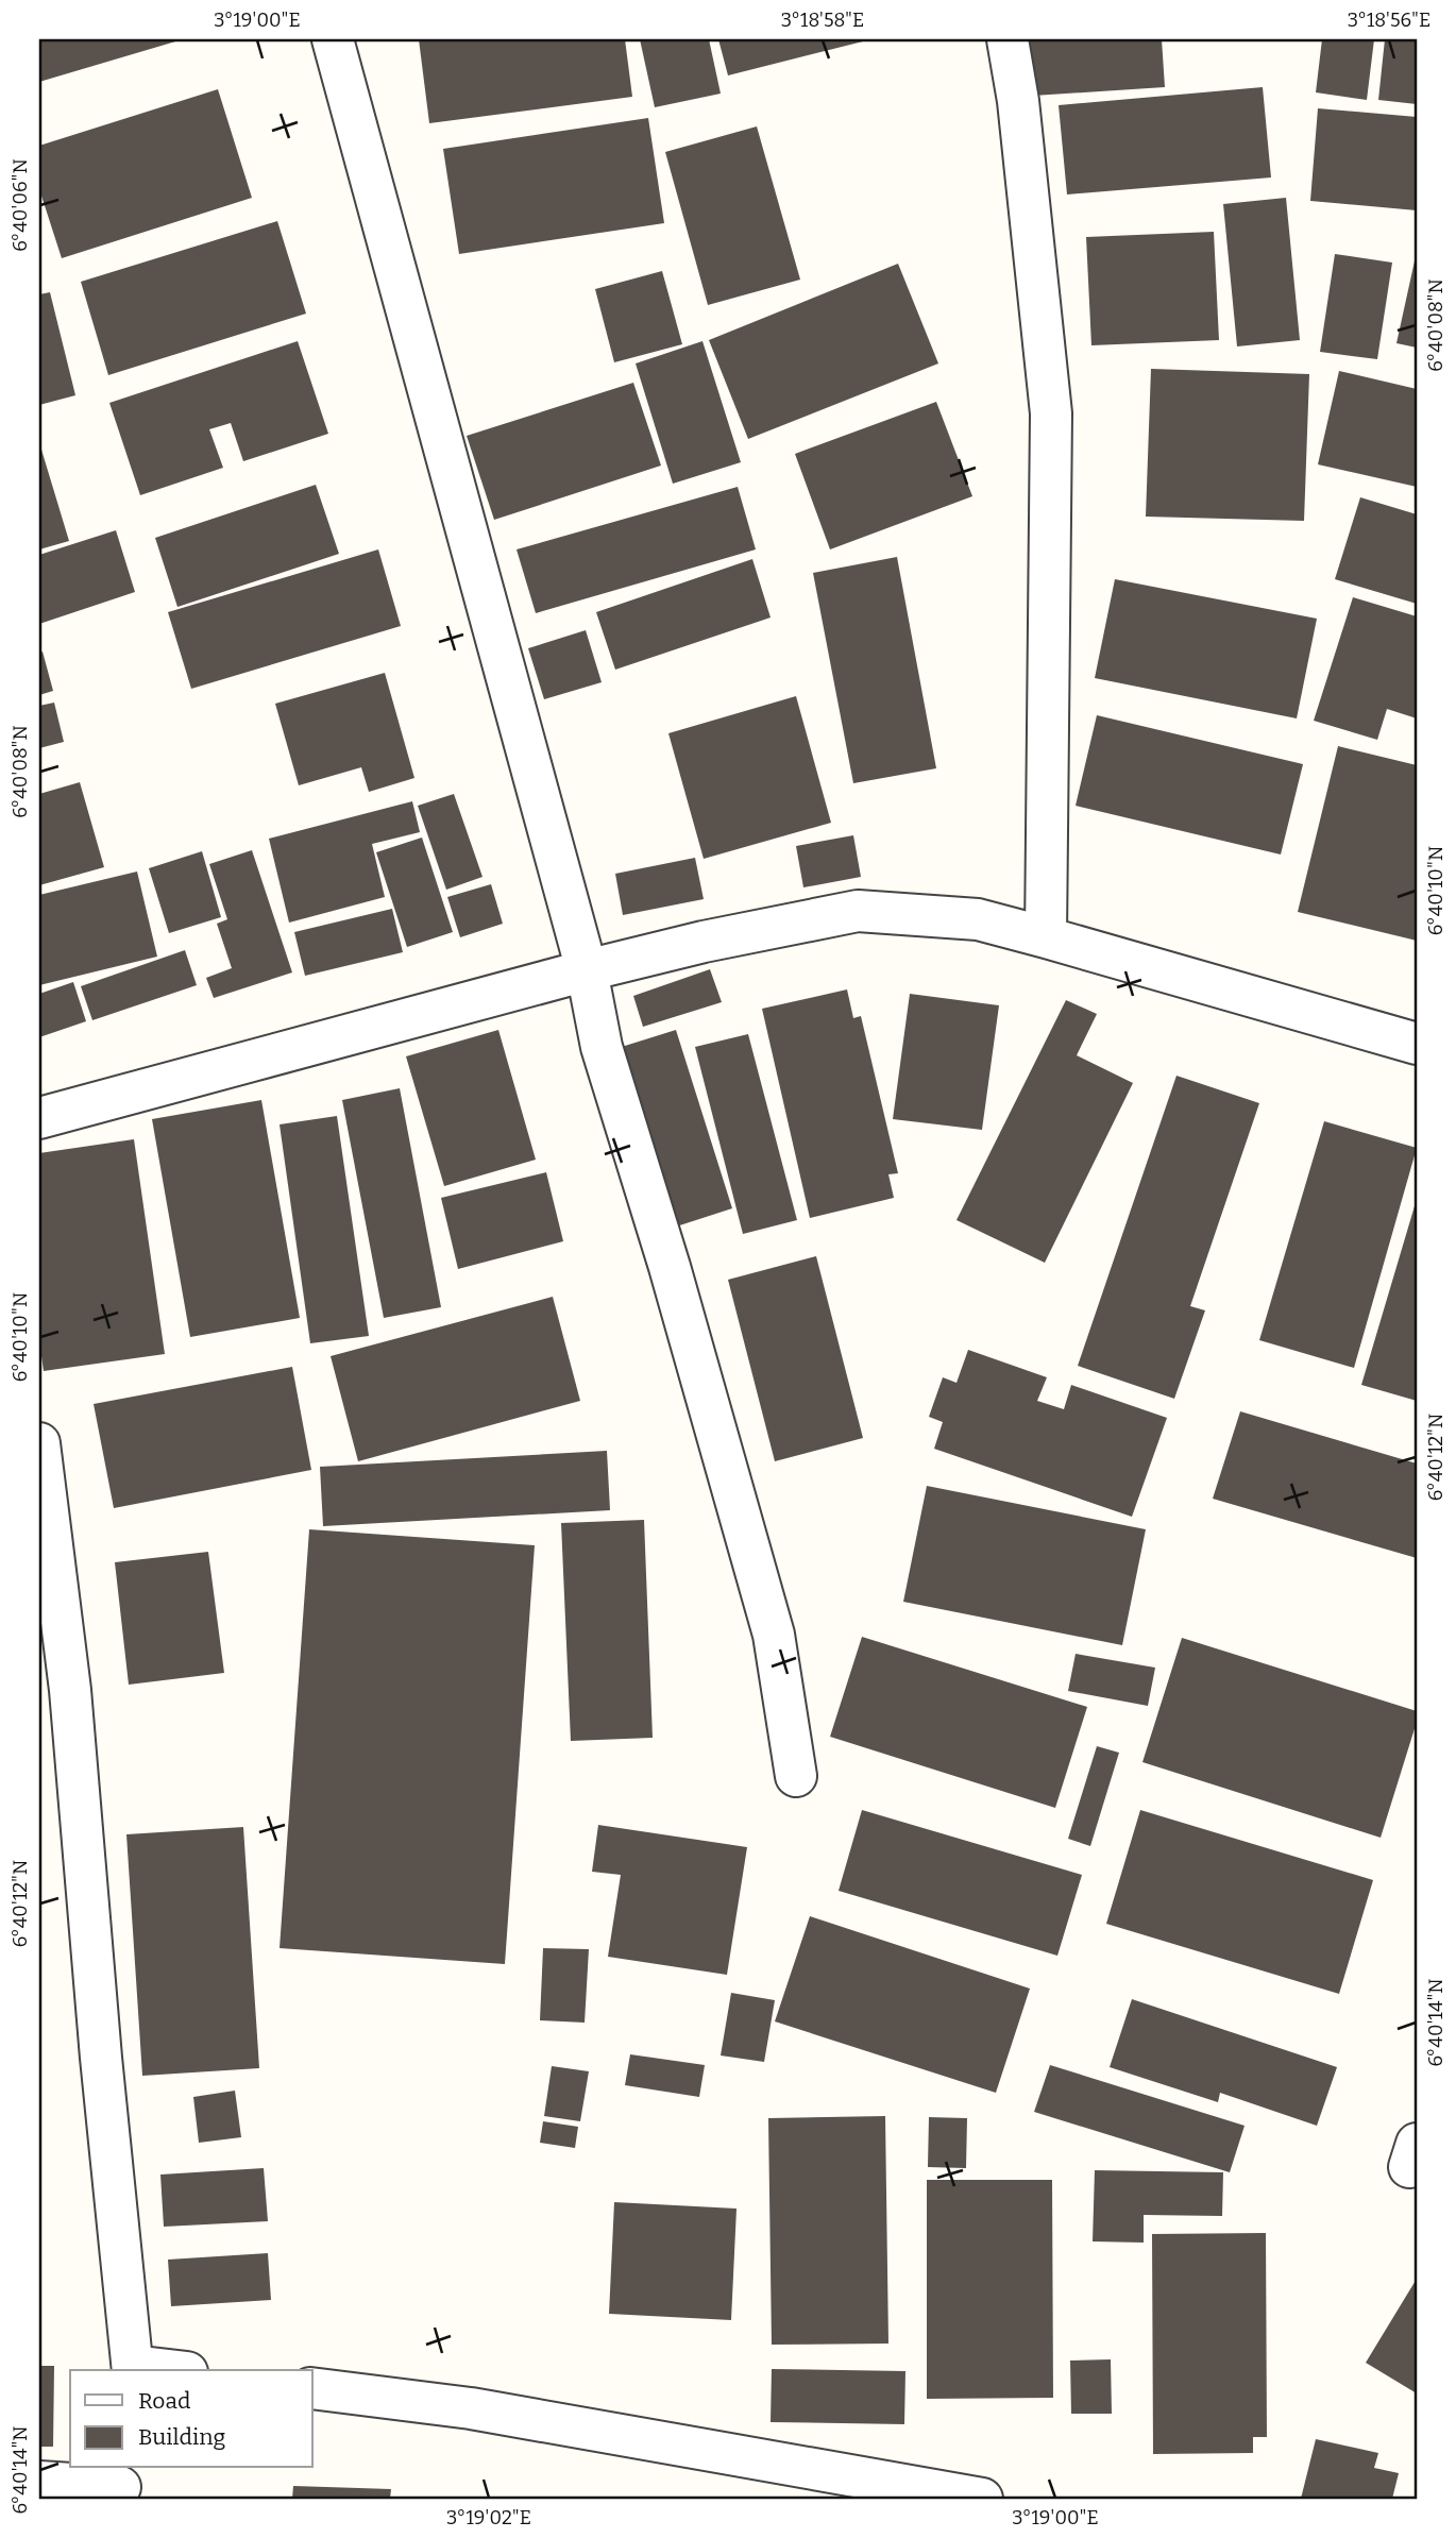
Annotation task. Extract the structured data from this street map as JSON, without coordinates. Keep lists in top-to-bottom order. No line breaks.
{"legend":["Road","Building"],"coordinates":["3°19'00\"E","3°18'58\"E","3°18'56\"E","6°40'06\"N","6°40'08\"N","6°40'10\"N","6°40'12\"N","6°40'14\"N","3°19'02\"E"]}
